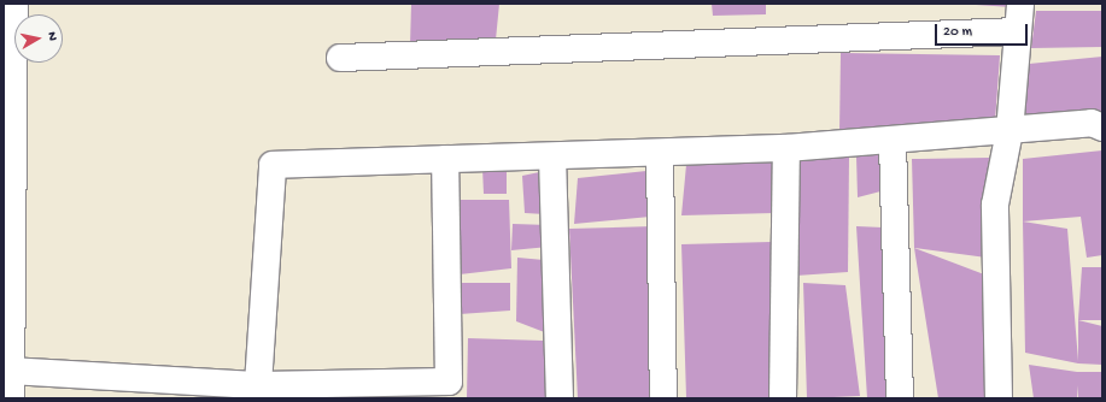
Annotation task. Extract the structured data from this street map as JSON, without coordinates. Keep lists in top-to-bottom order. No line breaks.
{"scale_bar":"20 m","north":"right"}
